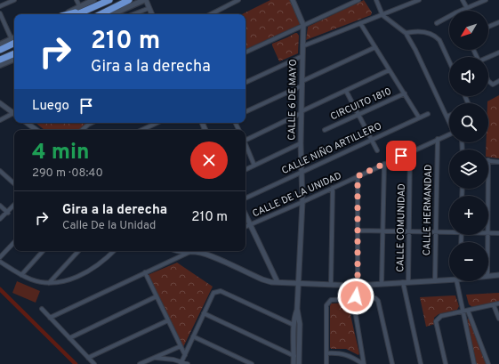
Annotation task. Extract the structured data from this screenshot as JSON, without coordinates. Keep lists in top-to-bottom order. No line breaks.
{"streets":{"street":["CALLE 6 DE MAYO","CIRCUITO 1810","CALLE NIÑO ARTILLERO","CALLE DE LA UNIDAD","CALLE HERMANDAD","CALLE COMUNIDAD"]},"crossings":[["CALLE 6 DE MAYO","CALLE NIÑO ARTILLERO"],["CALLE 6 DE MAYO","CALLE DE LA UNIDAD"],["CALLE DE LA UNIDAD","CALLE HERMANDAD"],["CALLE DE LA UNIDAD","CALLE COMUNIDAD"]],"north":"bottom left","page":{"map_buttons":["+","−"],"turn":["210 m","Gira a la derecha"],"then":"Luego","heading":["4 min","290 m · 08:40"],"list":[{"name":"Gira a la derecha","note":"Calle De la Unidad","value":"210 m"}]}}
